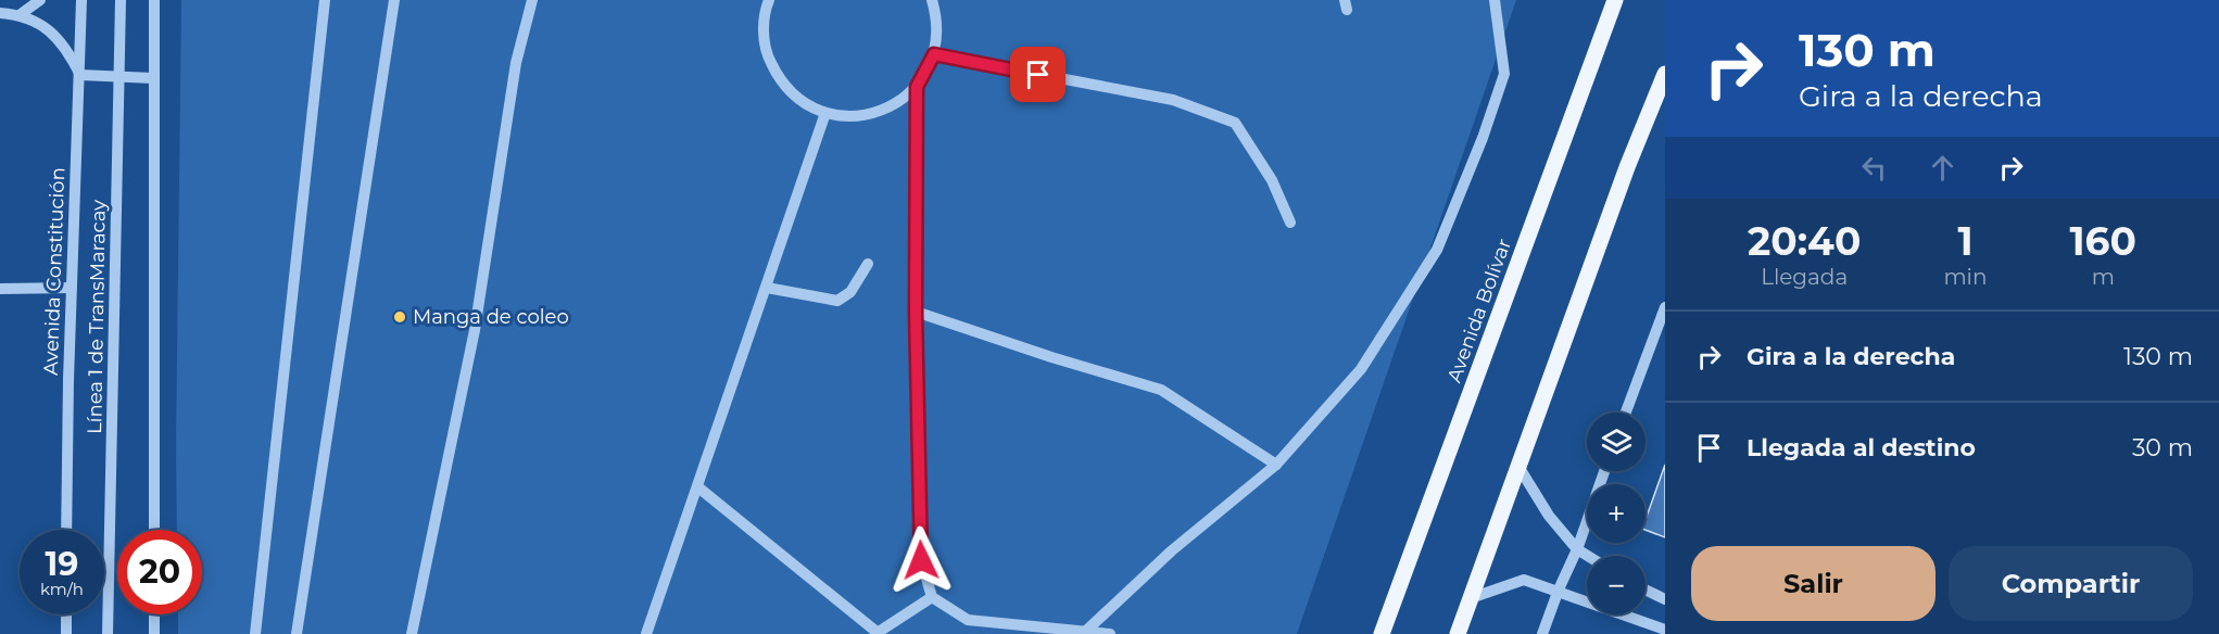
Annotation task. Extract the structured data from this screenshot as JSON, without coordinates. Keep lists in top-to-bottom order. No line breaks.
{"streets":{"main road":["Avenida Bolívar"],"street":["Avenida Constitución","Línea 1 de TransMaracay"]},"places":["Manga de coleo"],"page":{"turn":["130 m","Gira a la derecha"],"eta":["20:40","Llegada","1","min","160","m"],"list":[{"name":"Gira a la derecha","value":"130 m"},{"name":"Llegada al destino","value":"30 m"}],"map_buttons":["+","−"],"speed":"19 km/h","limit":"20","buttons":["Salir","Compartir"]}}
